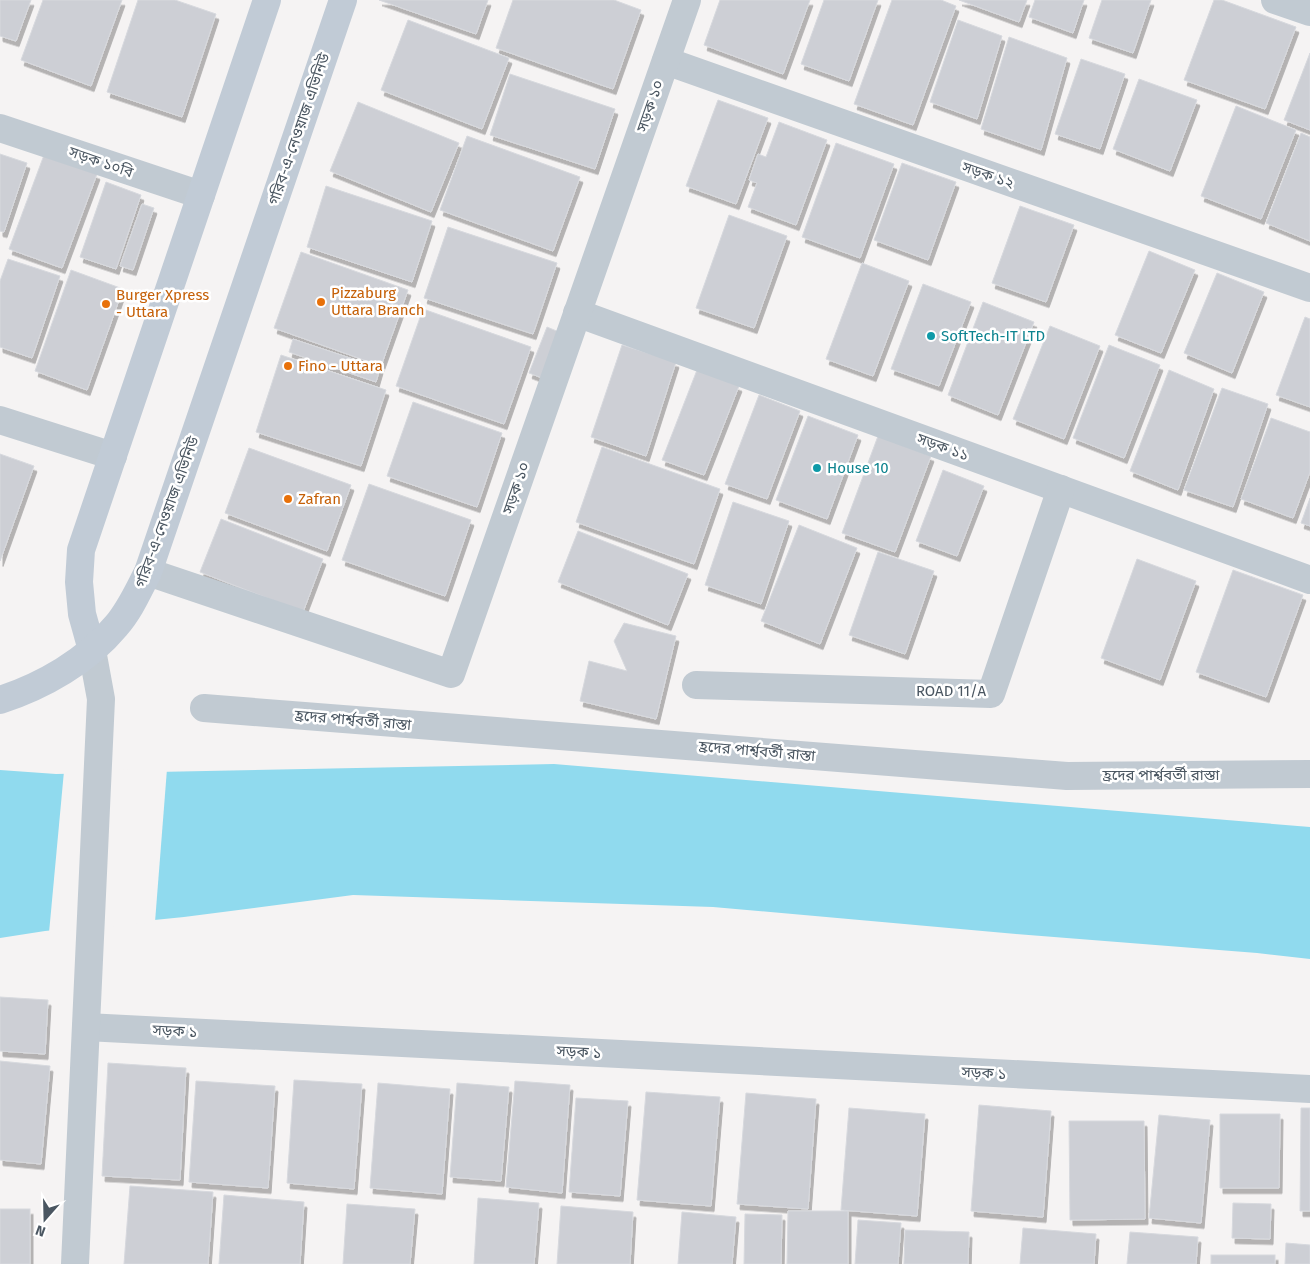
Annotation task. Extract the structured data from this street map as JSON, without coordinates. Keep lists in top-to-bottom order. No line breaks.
{"streets":{"street":["সড়ক ১০","গরিব-এ-নেওয়াজ এভিনিউ","সড়ক ১০বি","সড়ক ১২","সড়ক ১১","ROAD 11/A","হ্রদের পার্শ্ববর্তী রাস্তা","সড়ক ১"]},"crossings":[["সড়ক ১০","গরিব-এ-নেওয়াজ এভিনিউ"],["সড়ক ১০","সড়ক ১২"],["সড়ক ১০","সড়ক ১১"],["সড়ক ১১","ROAD 11/A"]],"places":["Pizzaburg Uttara Branch","Burger Xpress - Uttara","SoftTech-IT LTD","Fino - Uttara","House 10","Zafran"],"north":"bottom"}
